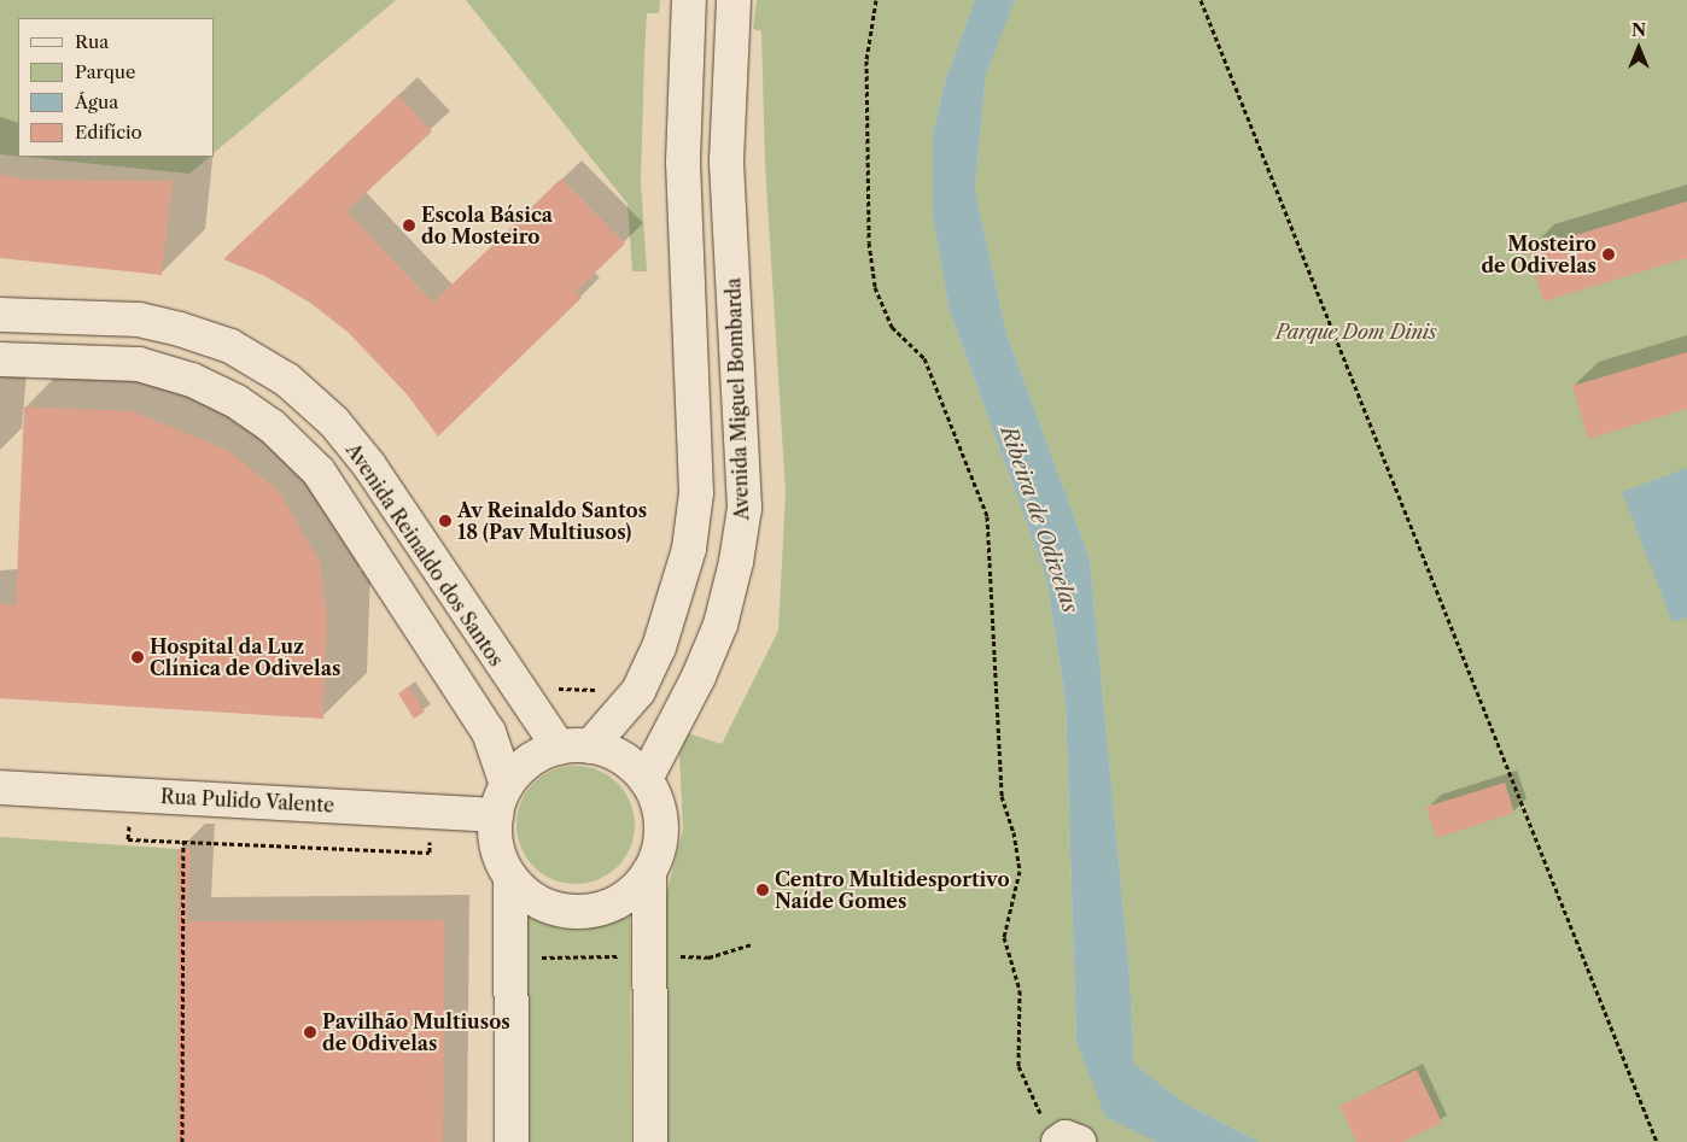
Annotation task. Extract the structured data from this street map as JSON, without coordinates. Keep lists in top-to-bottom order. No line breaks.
{"streets":{"main road":["Avenida Miguel Bombarda","Avenida Reinaldo dos Santos","Rua Pulido Valente"]},"crossings":[["Avenida Miguel Bombarda","Avenida Reinaldo dos Santos"],["Avenida Miguel Bombarda","Rua Pulido Valente"],["Avenida Reinaldo dos Santos","Rua Pulido Valente"]],"water":["Ribeira de Odivelas"],"parks":["Parque Dom Dinis"],"places":["Escola Básica do Mosteiro","Mosteiro de Odivelas","Av Reinaldo Santos 18 (Pav Multiusos)","Hospital da Luz Clínica de Odivelas","Centro Multidesportivo Naíde Gomes","Pavilhão Multiusos de Odivelas"],"legend":["Rua","Parque","Água","Edifício"],"north":"top"}
